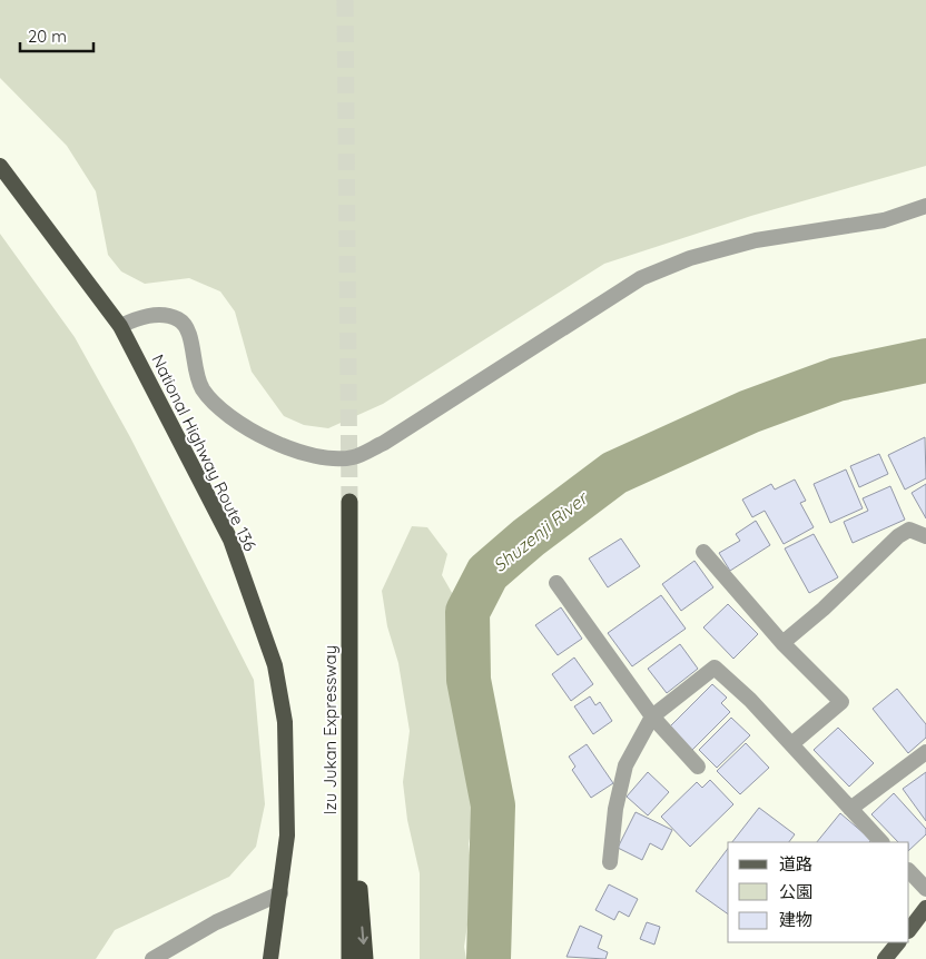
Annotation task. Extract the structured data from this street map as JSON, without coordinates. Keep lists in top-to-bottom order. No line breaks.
{"streets":{"highway":["National Highway Route 136","Izu Jukan Expressway"]},"water":["Shuzenji River"],"legend":["道路","公園","建物"],"scale_bar":"20 m"}
